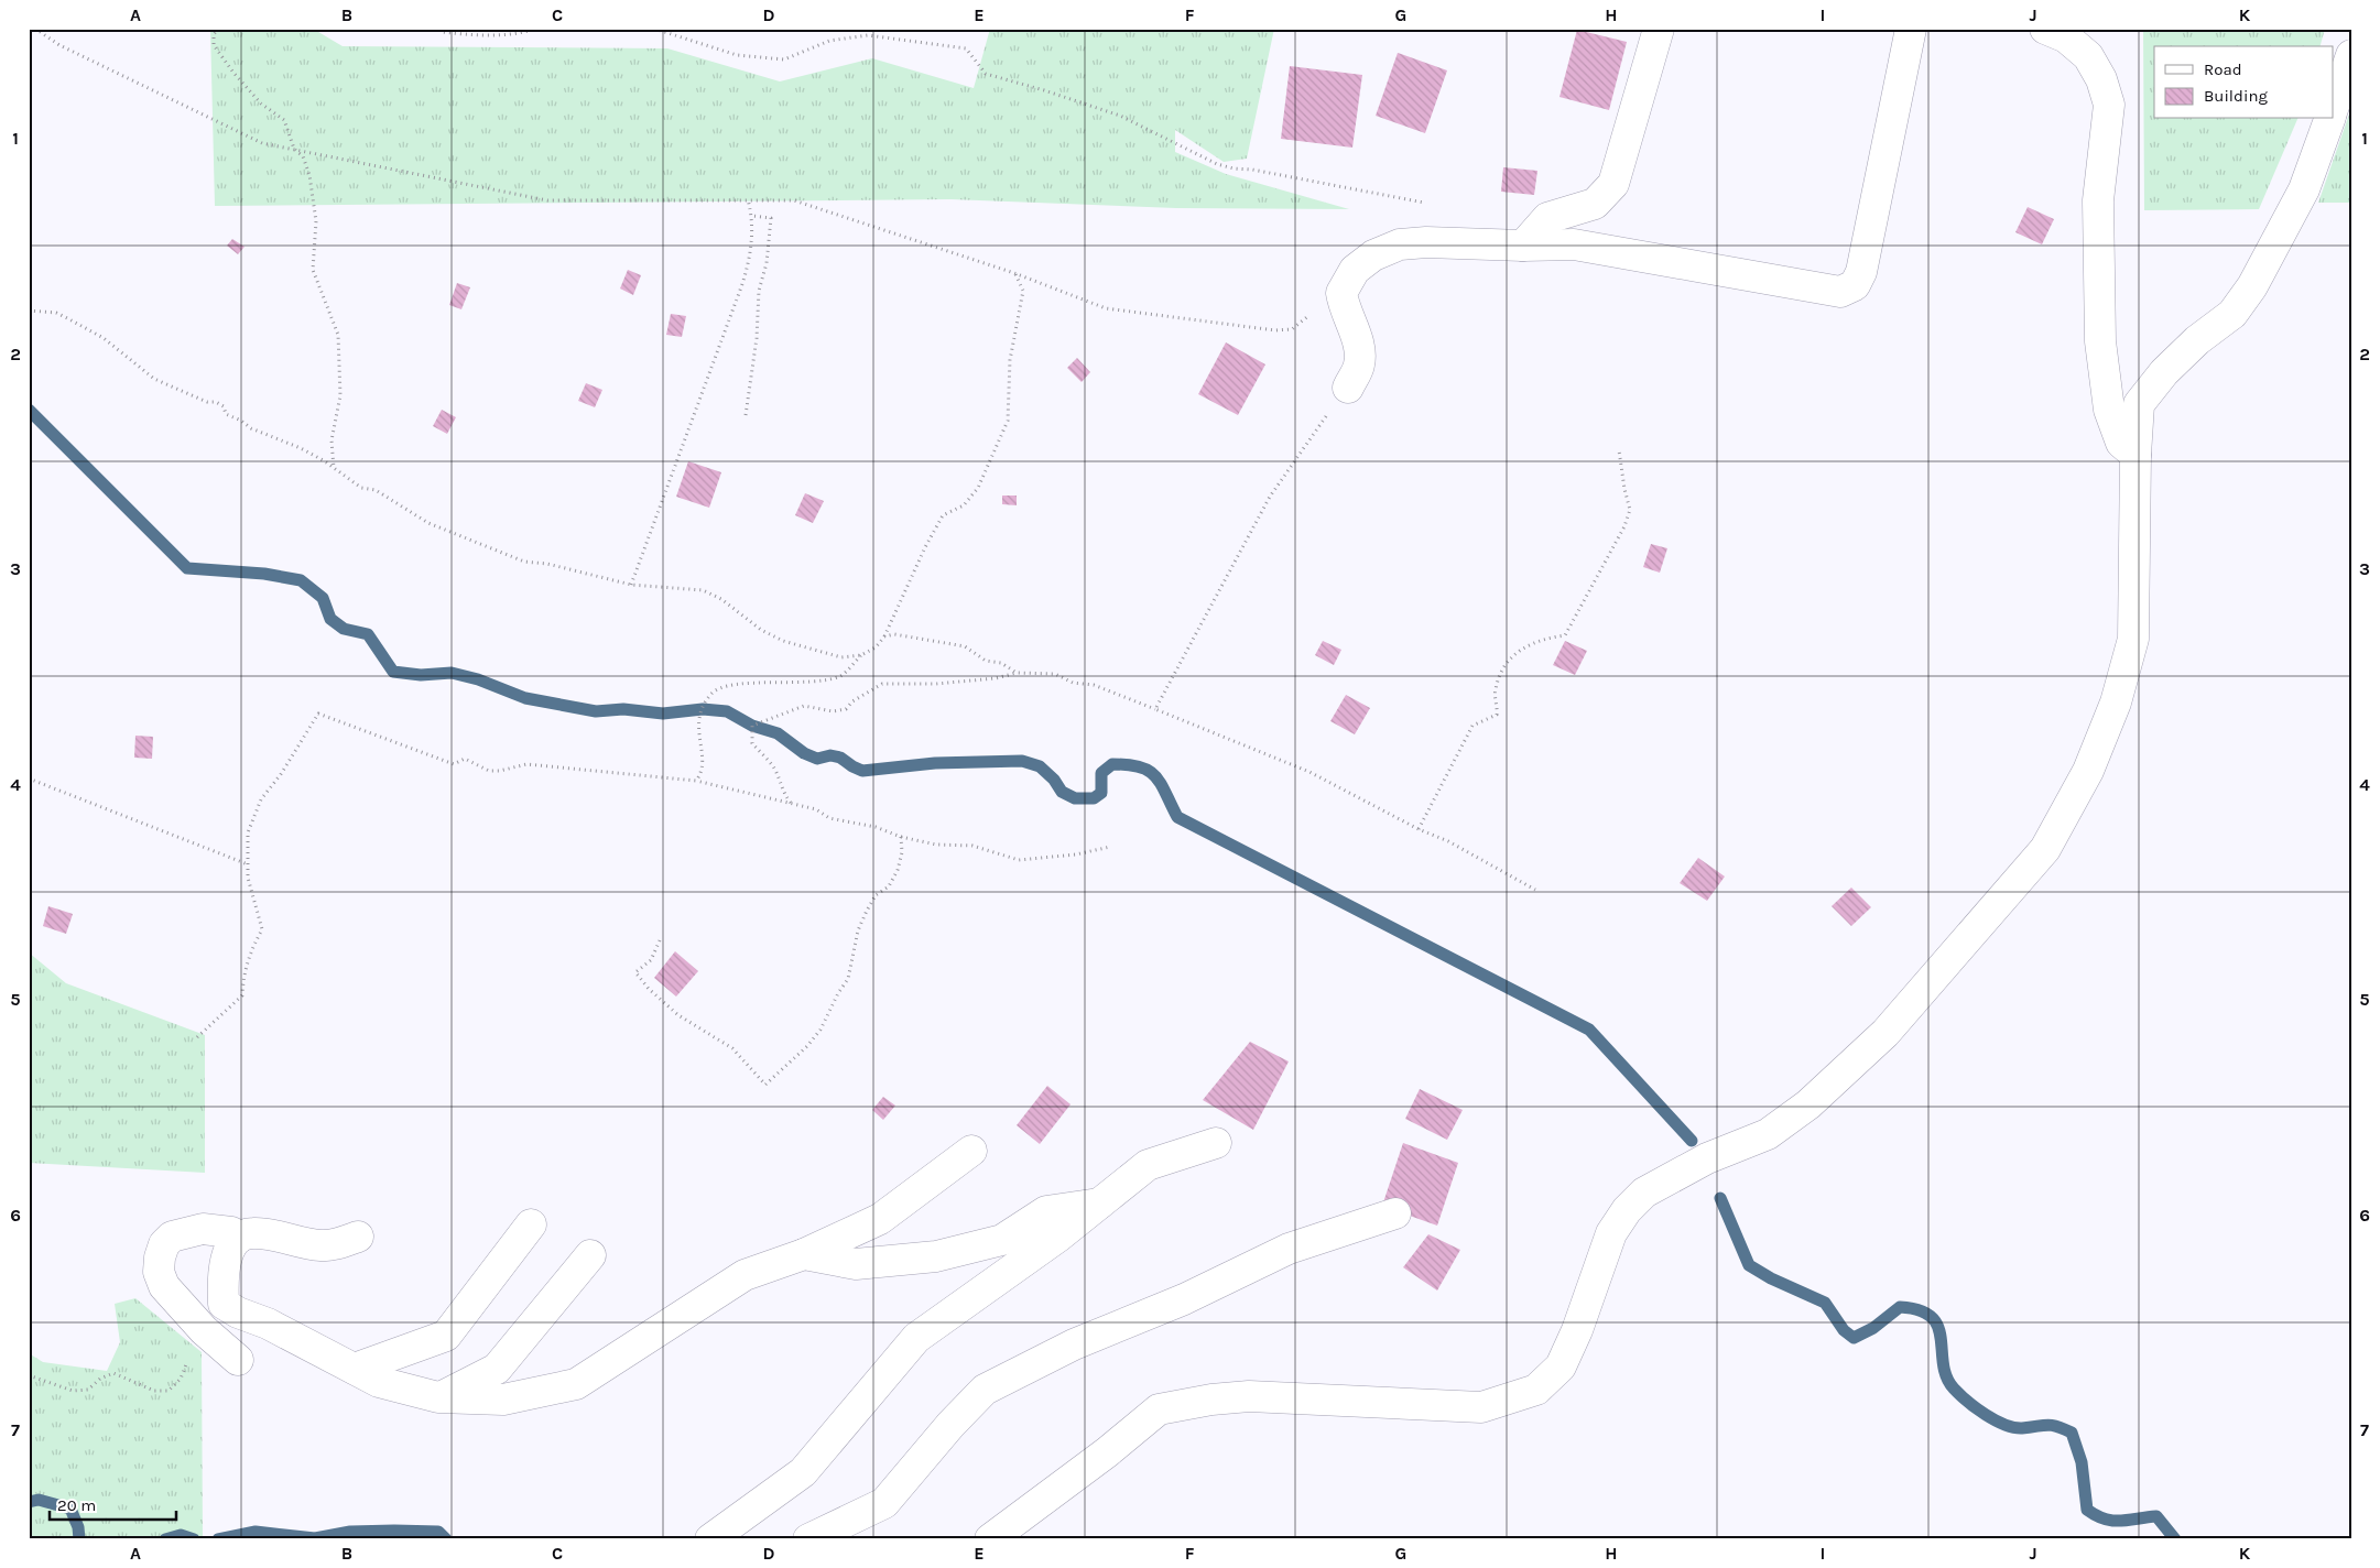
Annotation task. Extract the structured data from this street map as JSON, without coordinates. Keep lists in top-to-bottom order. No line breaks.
{"legend":["Road","Building"],"scale_bar":"20 m","grid":{"columns":["A","B","C","D","E","F","G","H","I","J","K"],"rows":["1","2","3","4","5","6","7"]}}
